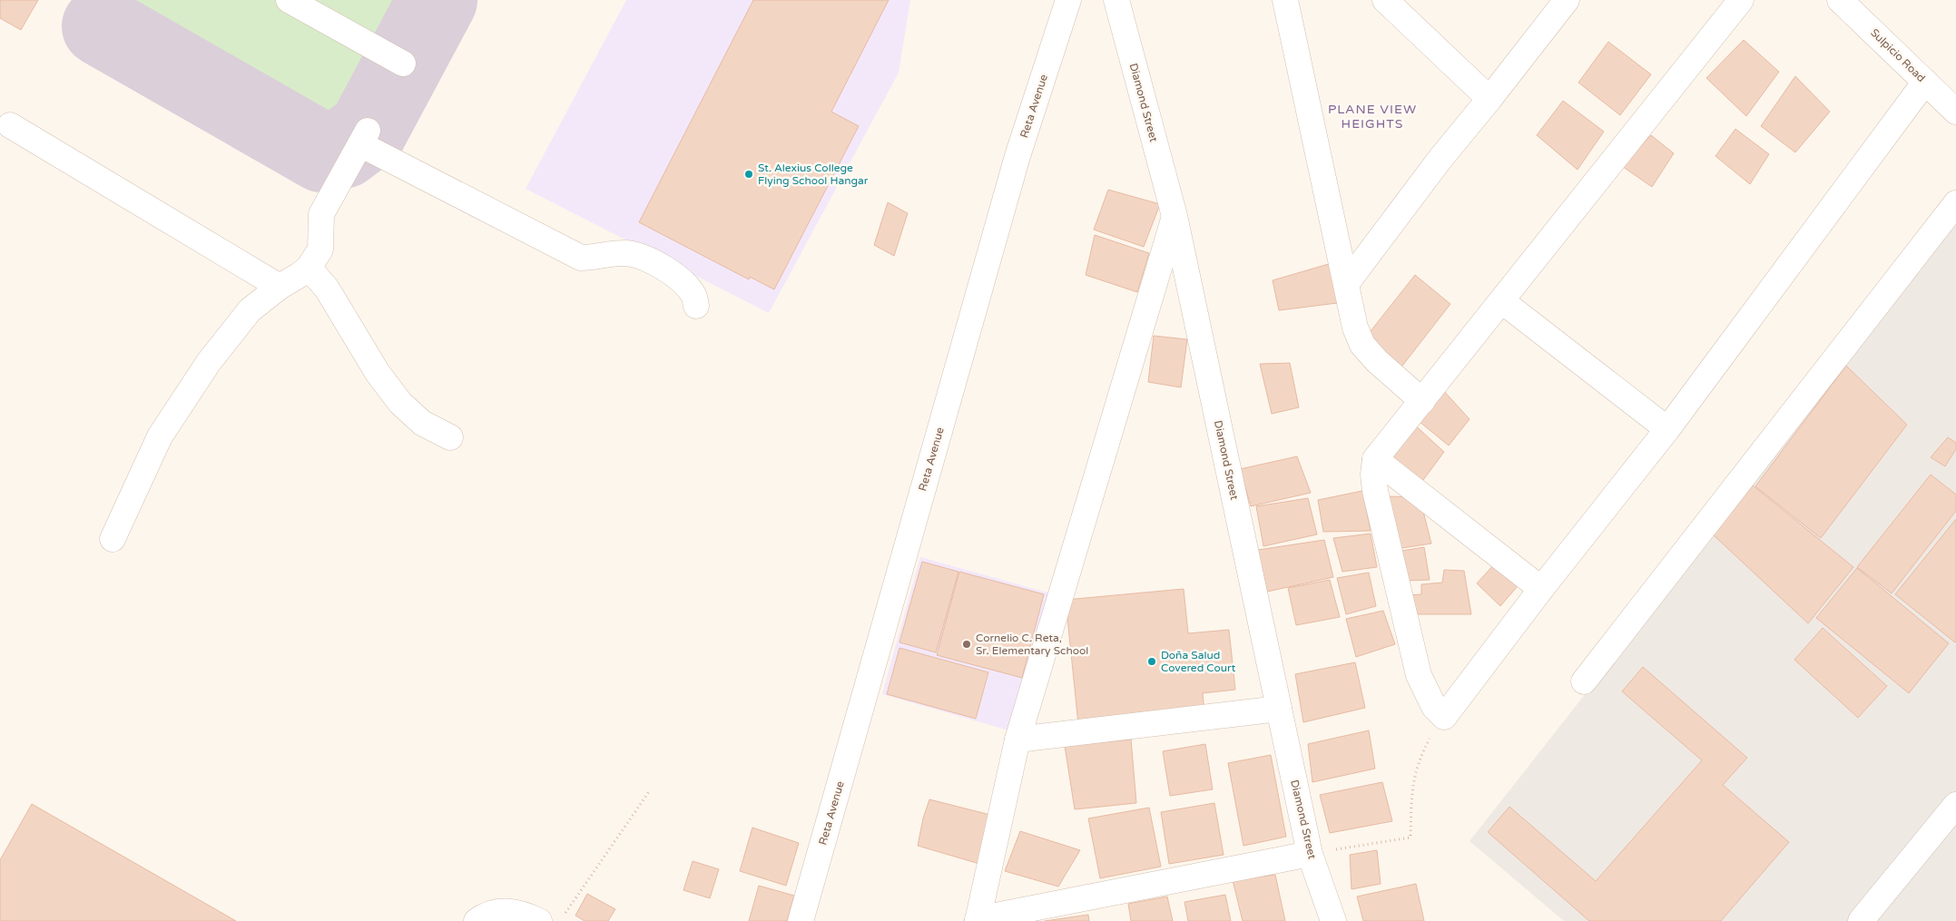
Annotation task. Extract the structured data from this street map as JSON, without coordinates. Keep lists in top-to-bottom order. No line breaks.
{"streets":{"street":["Sulpicio Road","Diamond Street","Reta Avenue"]},"districts":["PLANE VIEW HEIGHTS"],"places":["St. Alexius College Flying School Hangar","Cornelio C. Reta, Sr. Elementary School","Doña Salud Covered Court"]}
